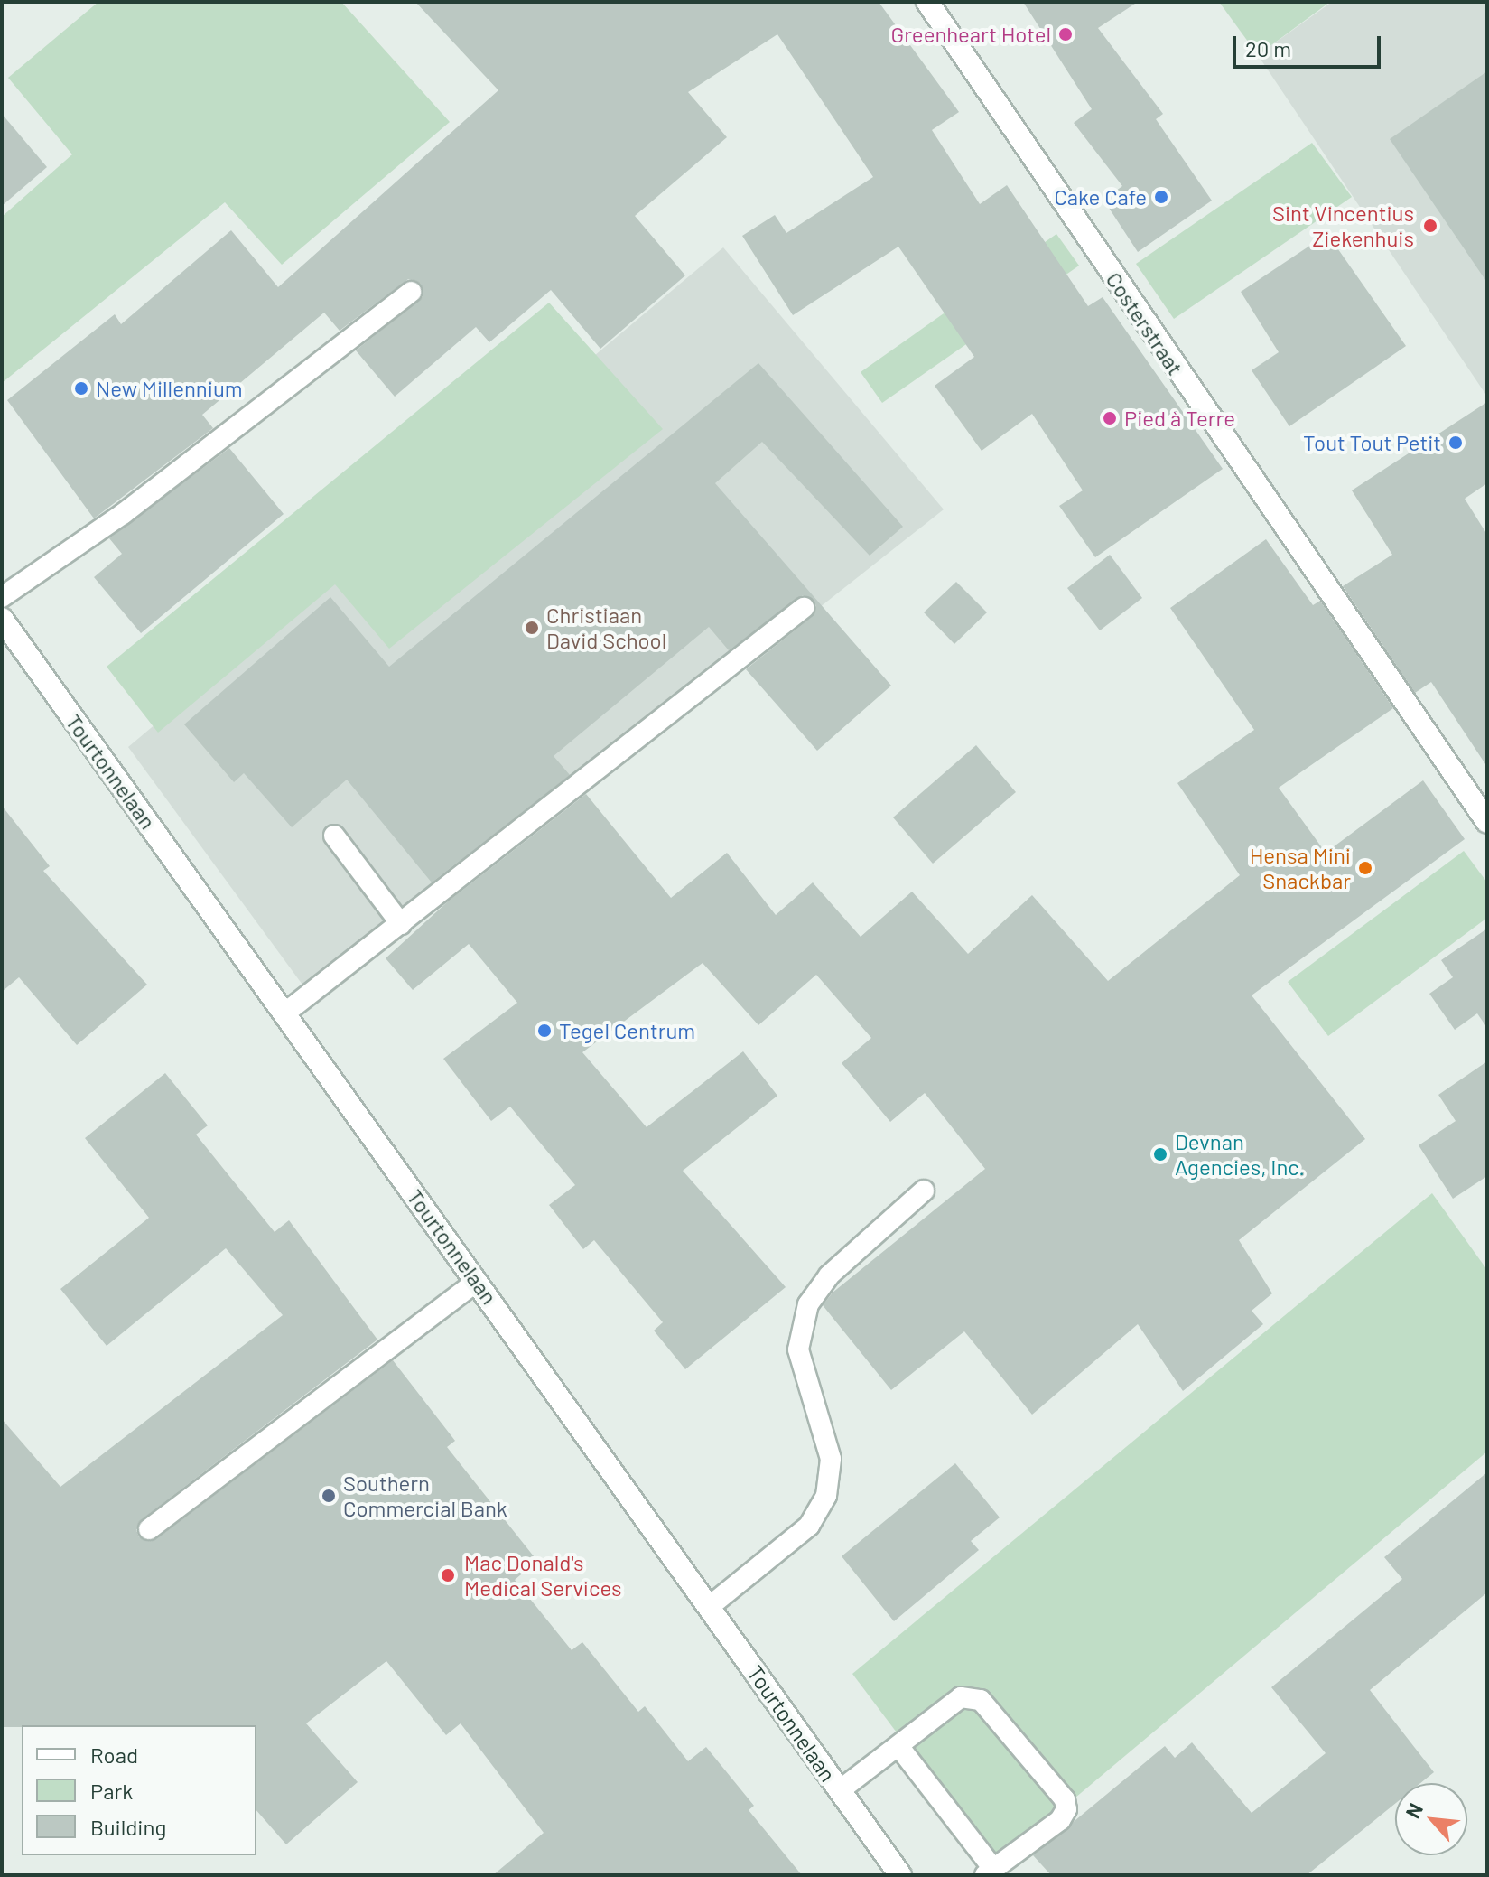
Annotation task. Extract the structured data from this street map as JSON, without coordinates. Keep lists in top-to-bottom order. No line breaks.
{"streets":{"street":["Costerstraat","Tourtonnelaan"]},"places":["Greenheart Hotel","Cake Cafe","Sint Vincentius Ziekenhuis","New Millennium","Pied à Terre","Tout Tout Petit","Christiaan David School","Hensa Mini Snackbar","Tegel Centrum","Devnan Agencies, Inc.","Southern Commercial Bank","Mac Donald's Medical Services"],"legend":["Road","Park","Building"],"scale_bar":"20 m","north":"top left"}
